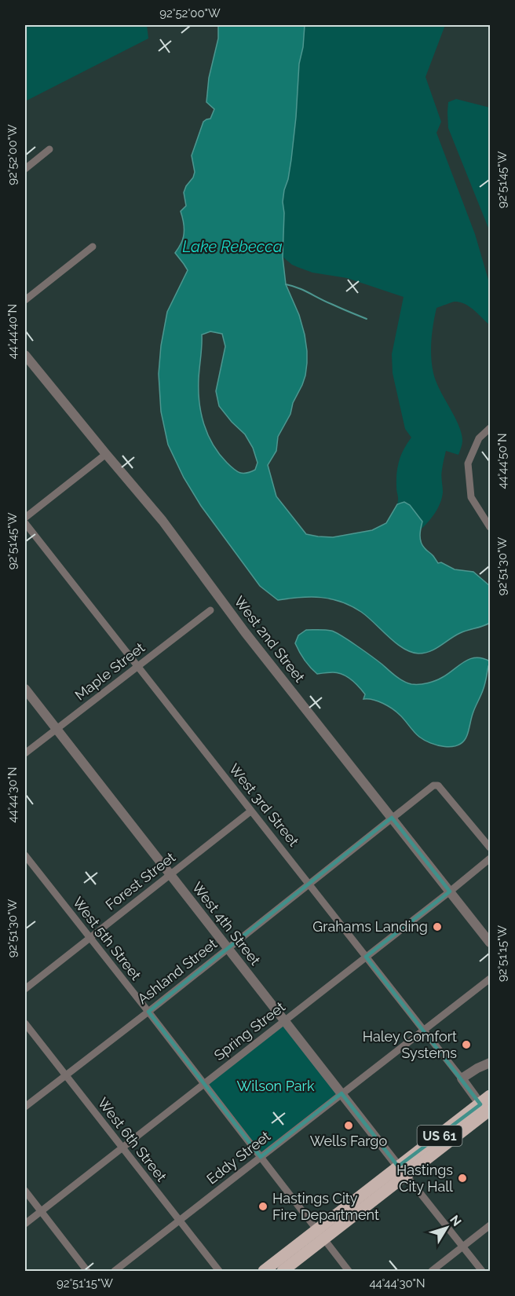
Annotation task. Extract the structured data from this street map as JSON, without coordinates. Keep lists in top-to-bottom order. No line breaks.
{"streets":{"highway":["US 61"],"street":["West 2nd Street","Maple Street","West 3rd Street","Forest Street","West 4th Street","West 5th Street","Ashland Street","Spring Street","West 6th Street","Eddy Street"]},"crossings":[["West 2nd Street","Ashland Street"],["West 2nd Street","Spring Street"],["Maple Street","West 3rd Street"],["Maple Street","West 4th Street"],["West 3rd Street","Forest Street"],["West 3rd Street","Ashland Street"],["West 3rd Street","Spring Street"],["West 3rd Street","US 61"],["West 3rd Street","Eddy Street"],["Forest Street","West 4th Street"],["Forest Street","West 5th Street"],["West 4th Street","Ashland Street"],["West 4th Street","Spring Street"],["West 4th Street","US 61"],["West 4th Street","Eddy Street"],["West 5th Street","Ashland Street"],["West 5th Street","Spring Street"],["West 5th Street","US 61"],["West 5th Street","Eddy Street"],["Ashland Street","West 6th Street"],["Spring Street","West 6th Street"],["West 6th Street","Eddy Street"]],"water":["Lake Rebecca"],"parks":["Wilson Park"],"places":["Grahams Landing","Haley Comfort Systems","Wells Fargo","Hastings City Hall","Hastings City Fire Department"],"north":"top right","coordinates":["92°52'00\"W","92°51'45\"W","44°44'40\"N","44°44'50\"N","92°51'30\"W","44°44'30\"N","92°51'15\"W"]}
